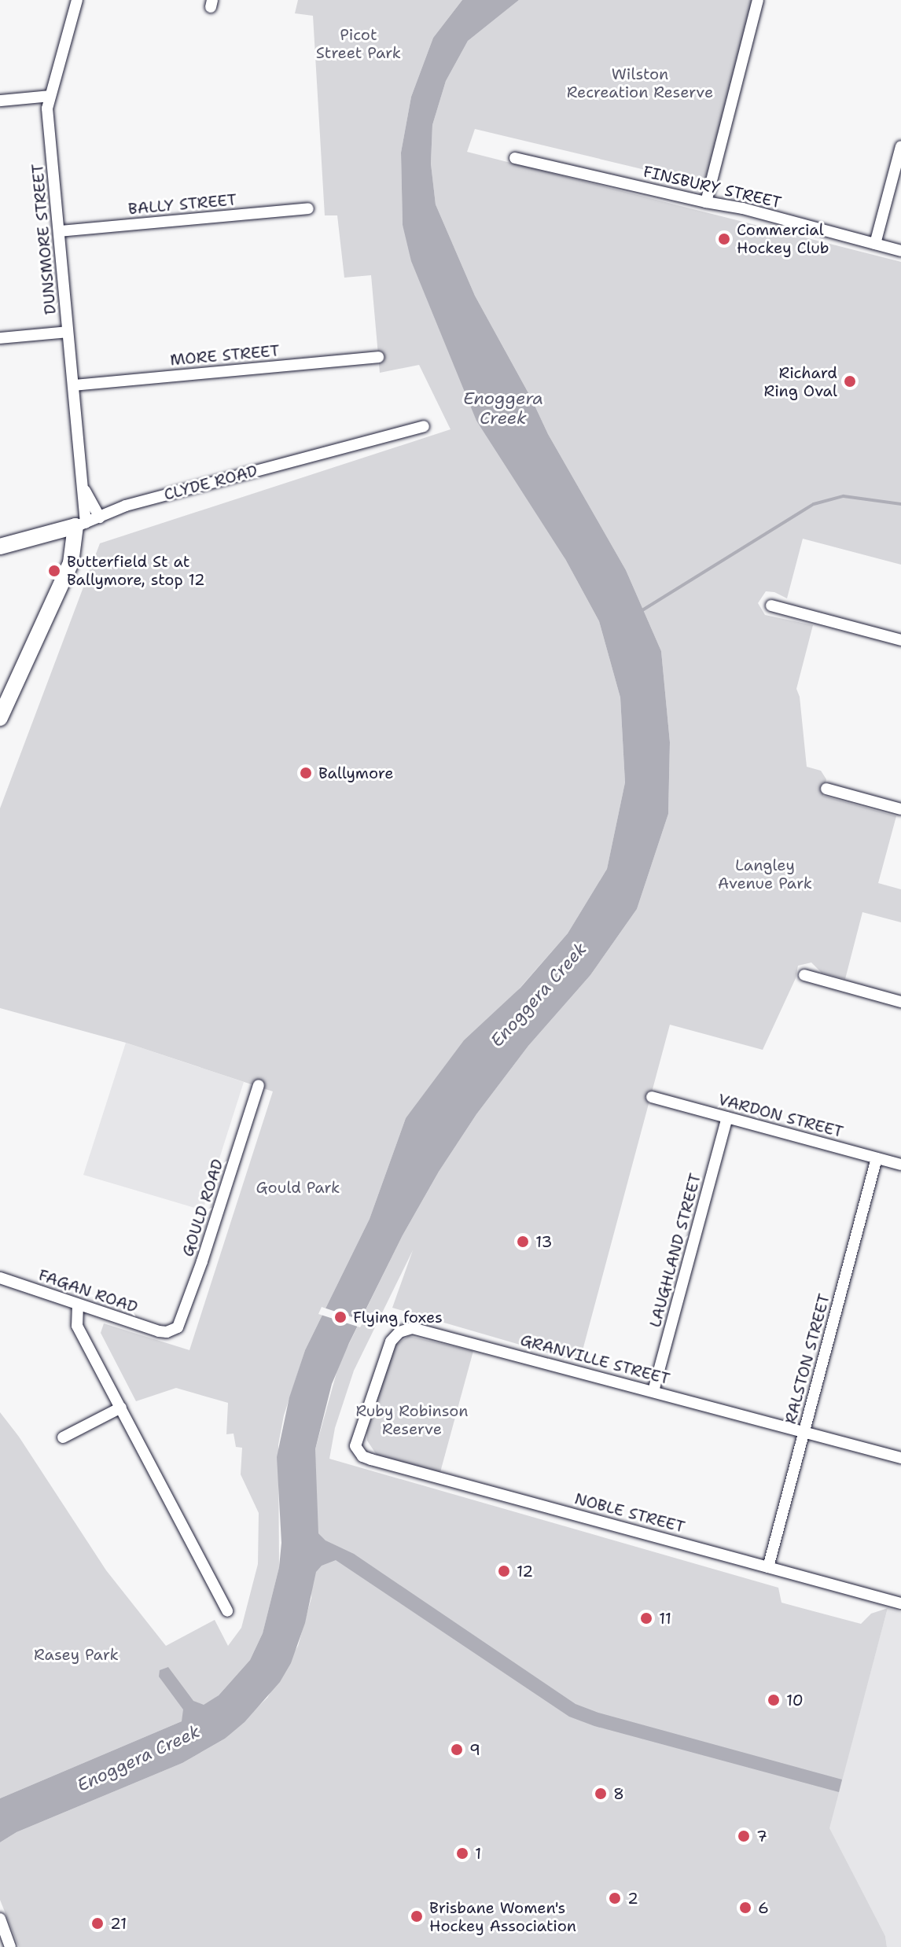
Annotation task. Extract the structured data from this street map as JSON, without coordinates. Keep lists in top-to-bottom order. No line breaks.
{"streets":{"street":["FINSBURY STREET","BALLY STREET","DUNSMORE STREET","MORE STREET","CLYDE ROAD","VARDON STREET","GOULD ROAD","LAUGHLAND STREET","FAGAN ROAD","RALSTON STREET","GRANVILLE STREET","NOBLE STREET"]},"crossings":[["BALLY STREET","DUNSMORE STREET"],["DUNSMORE STREET","MORE STREET"],["DUNSMORE STREET","CLYDE ROAD"],["VARDON STREET","LAUGHLAND STREET"],["VARDON STREET","RALSTON STREET"],["GOULD ROAD","FAGAN ROAD"],["LAUGHLAND STREET","GRANVILLE STREET"],["RALSTON STREET","GRANVILLE STREET"],["RALSTON STREET","NOBLE STREET"],["GRANVILLE STREET","NOBLE STREET"]],"water":["Enoggera Creek"],"parks":["Picot Street Park","Wilston Recreation Reserve","Langley Avenue Park","Gould Park","Ruby Robinson Reserve","Rasey Park"],"places":["Commercial Hockey Club","Richard Ring Oval","Butterfield St at Ballymore, stop 12","Ballymore","13","Flying foxes","12","11","10","9","8","7","1","2","6","Brisbane Women's Hockey Association","21"]}
